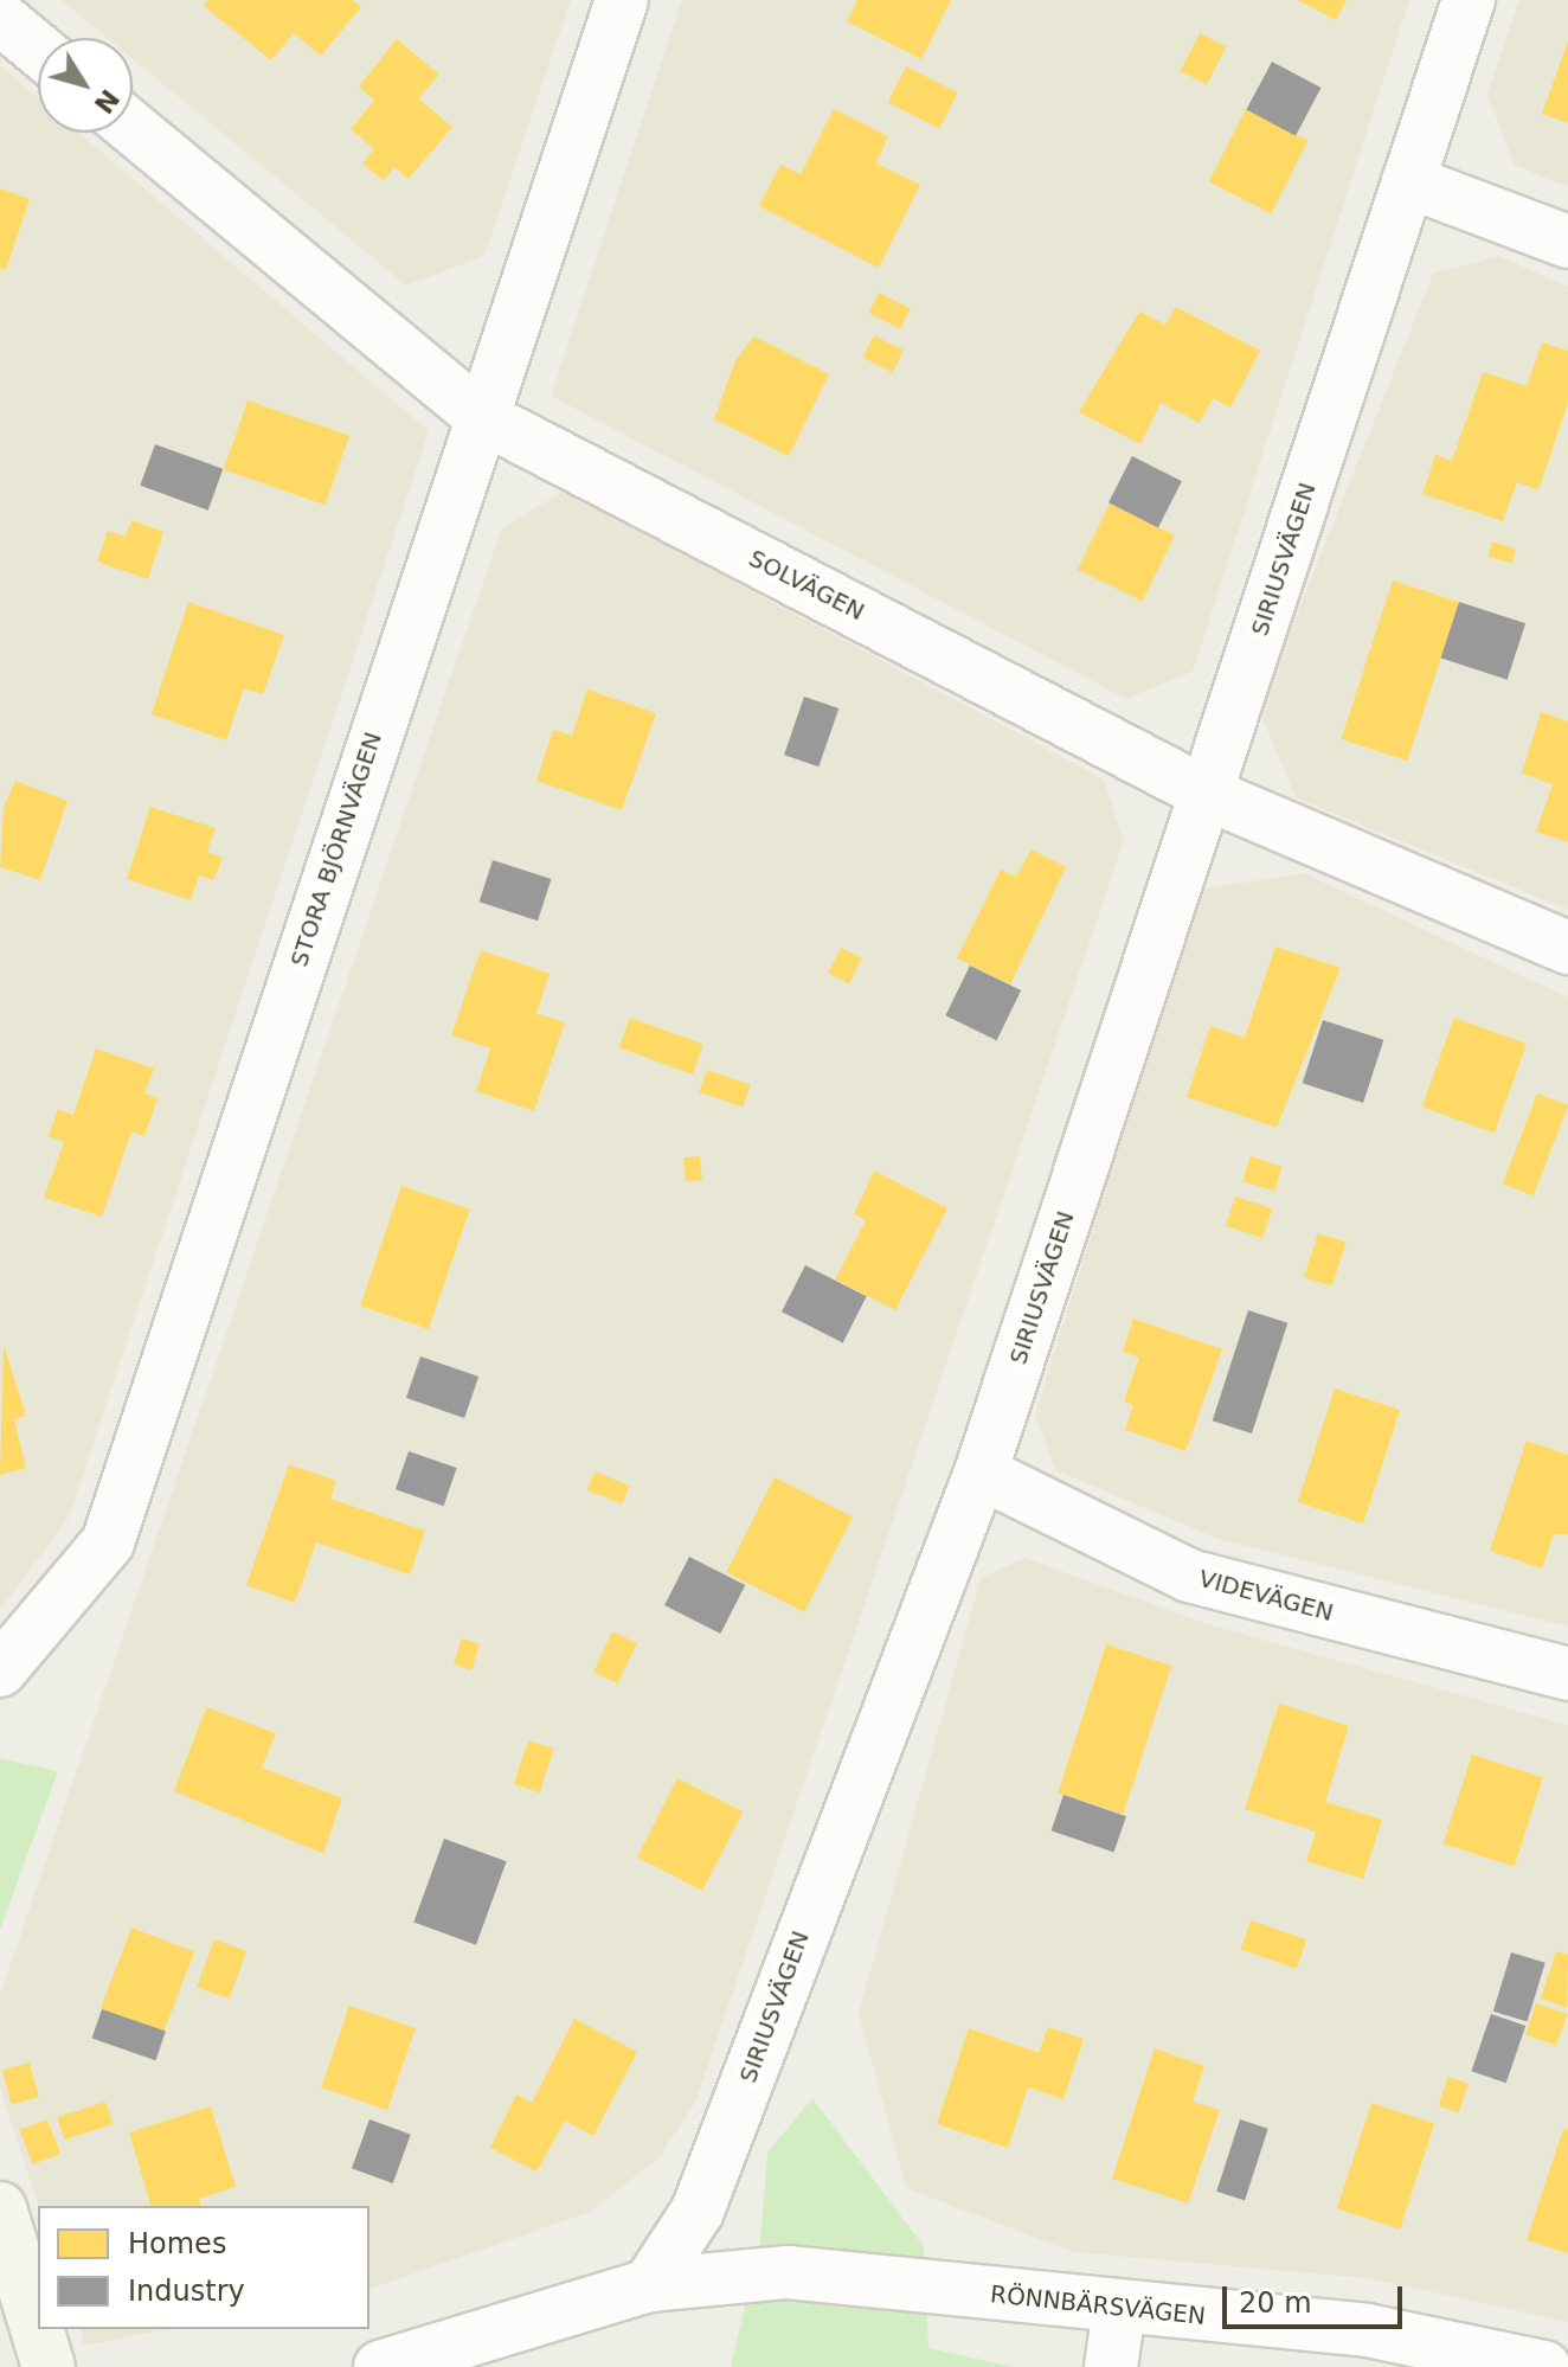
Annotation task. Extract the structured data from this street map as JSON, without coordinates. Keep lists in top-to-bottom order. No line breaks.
{"streets":{"street":["SIRIUSVÄGEN","SOLVÄGEN","STORA BJÖRNVÄGEN","VIDEVÄGEN","RÖNNBÄRSVÄGEN"]},"crossings":[["SIRIUSVÄGEN","SOLVÄGEN"],["SIRIUSVÄGEN","VIDEVÄGEN"],["SIRIUSVÄGEN","RÖNNBÄRSVÄGEN"],["SOLVÄGEN","STORA BJÖRNVÄGEN"]],"legend":["Homes","Industry"],"scale_bar":"20 m","north":"bottom right"}
